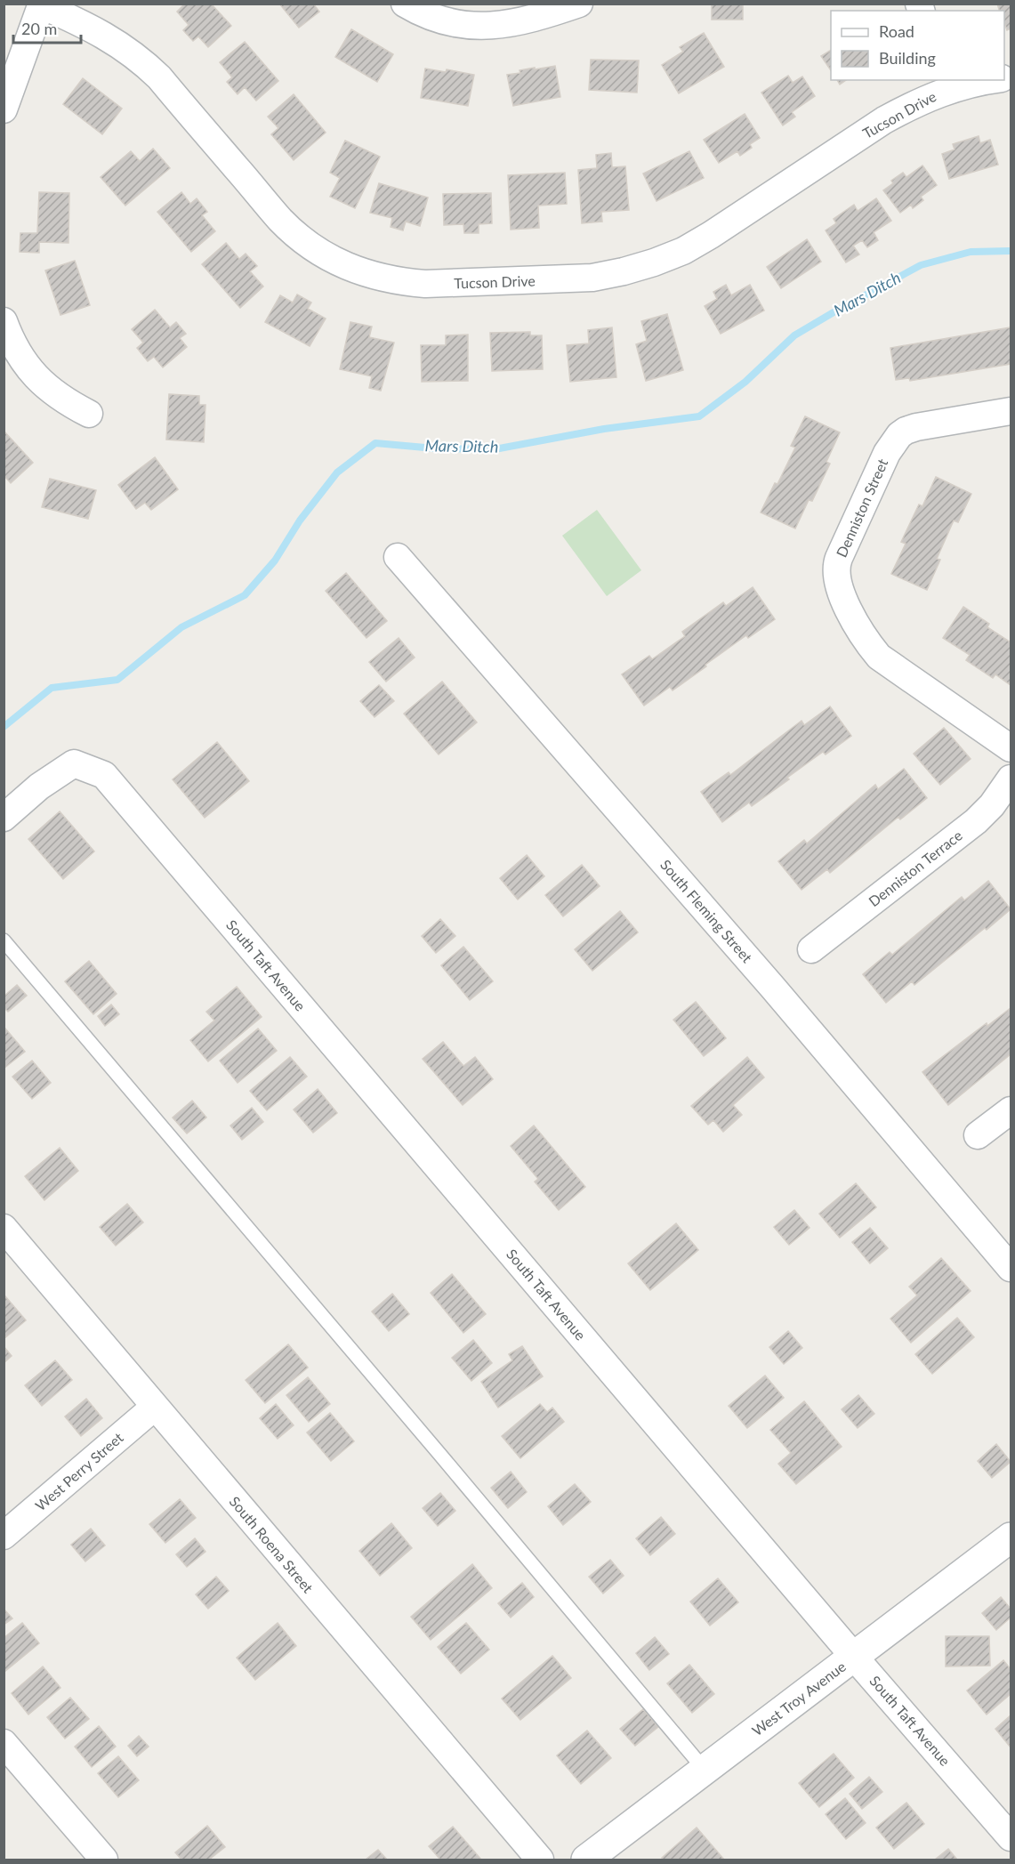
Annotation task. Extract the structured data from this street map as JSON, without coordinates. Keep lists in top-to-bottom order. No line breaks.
{"streets":{"street":["Tucson Drive","Denniston Street","Denniston Terrace","South Fleming Street","South Taft Avenue","West Perry Street","South Roena Street","West Troy Avenue"]},"crossings":[["South Taft Avenue","West Troy Avenue"],["West Perry Street","South Roena Street"]],"water":["Mars Ditch"],"legend":["Road","Building"],"scale_bar":"20 m"}
